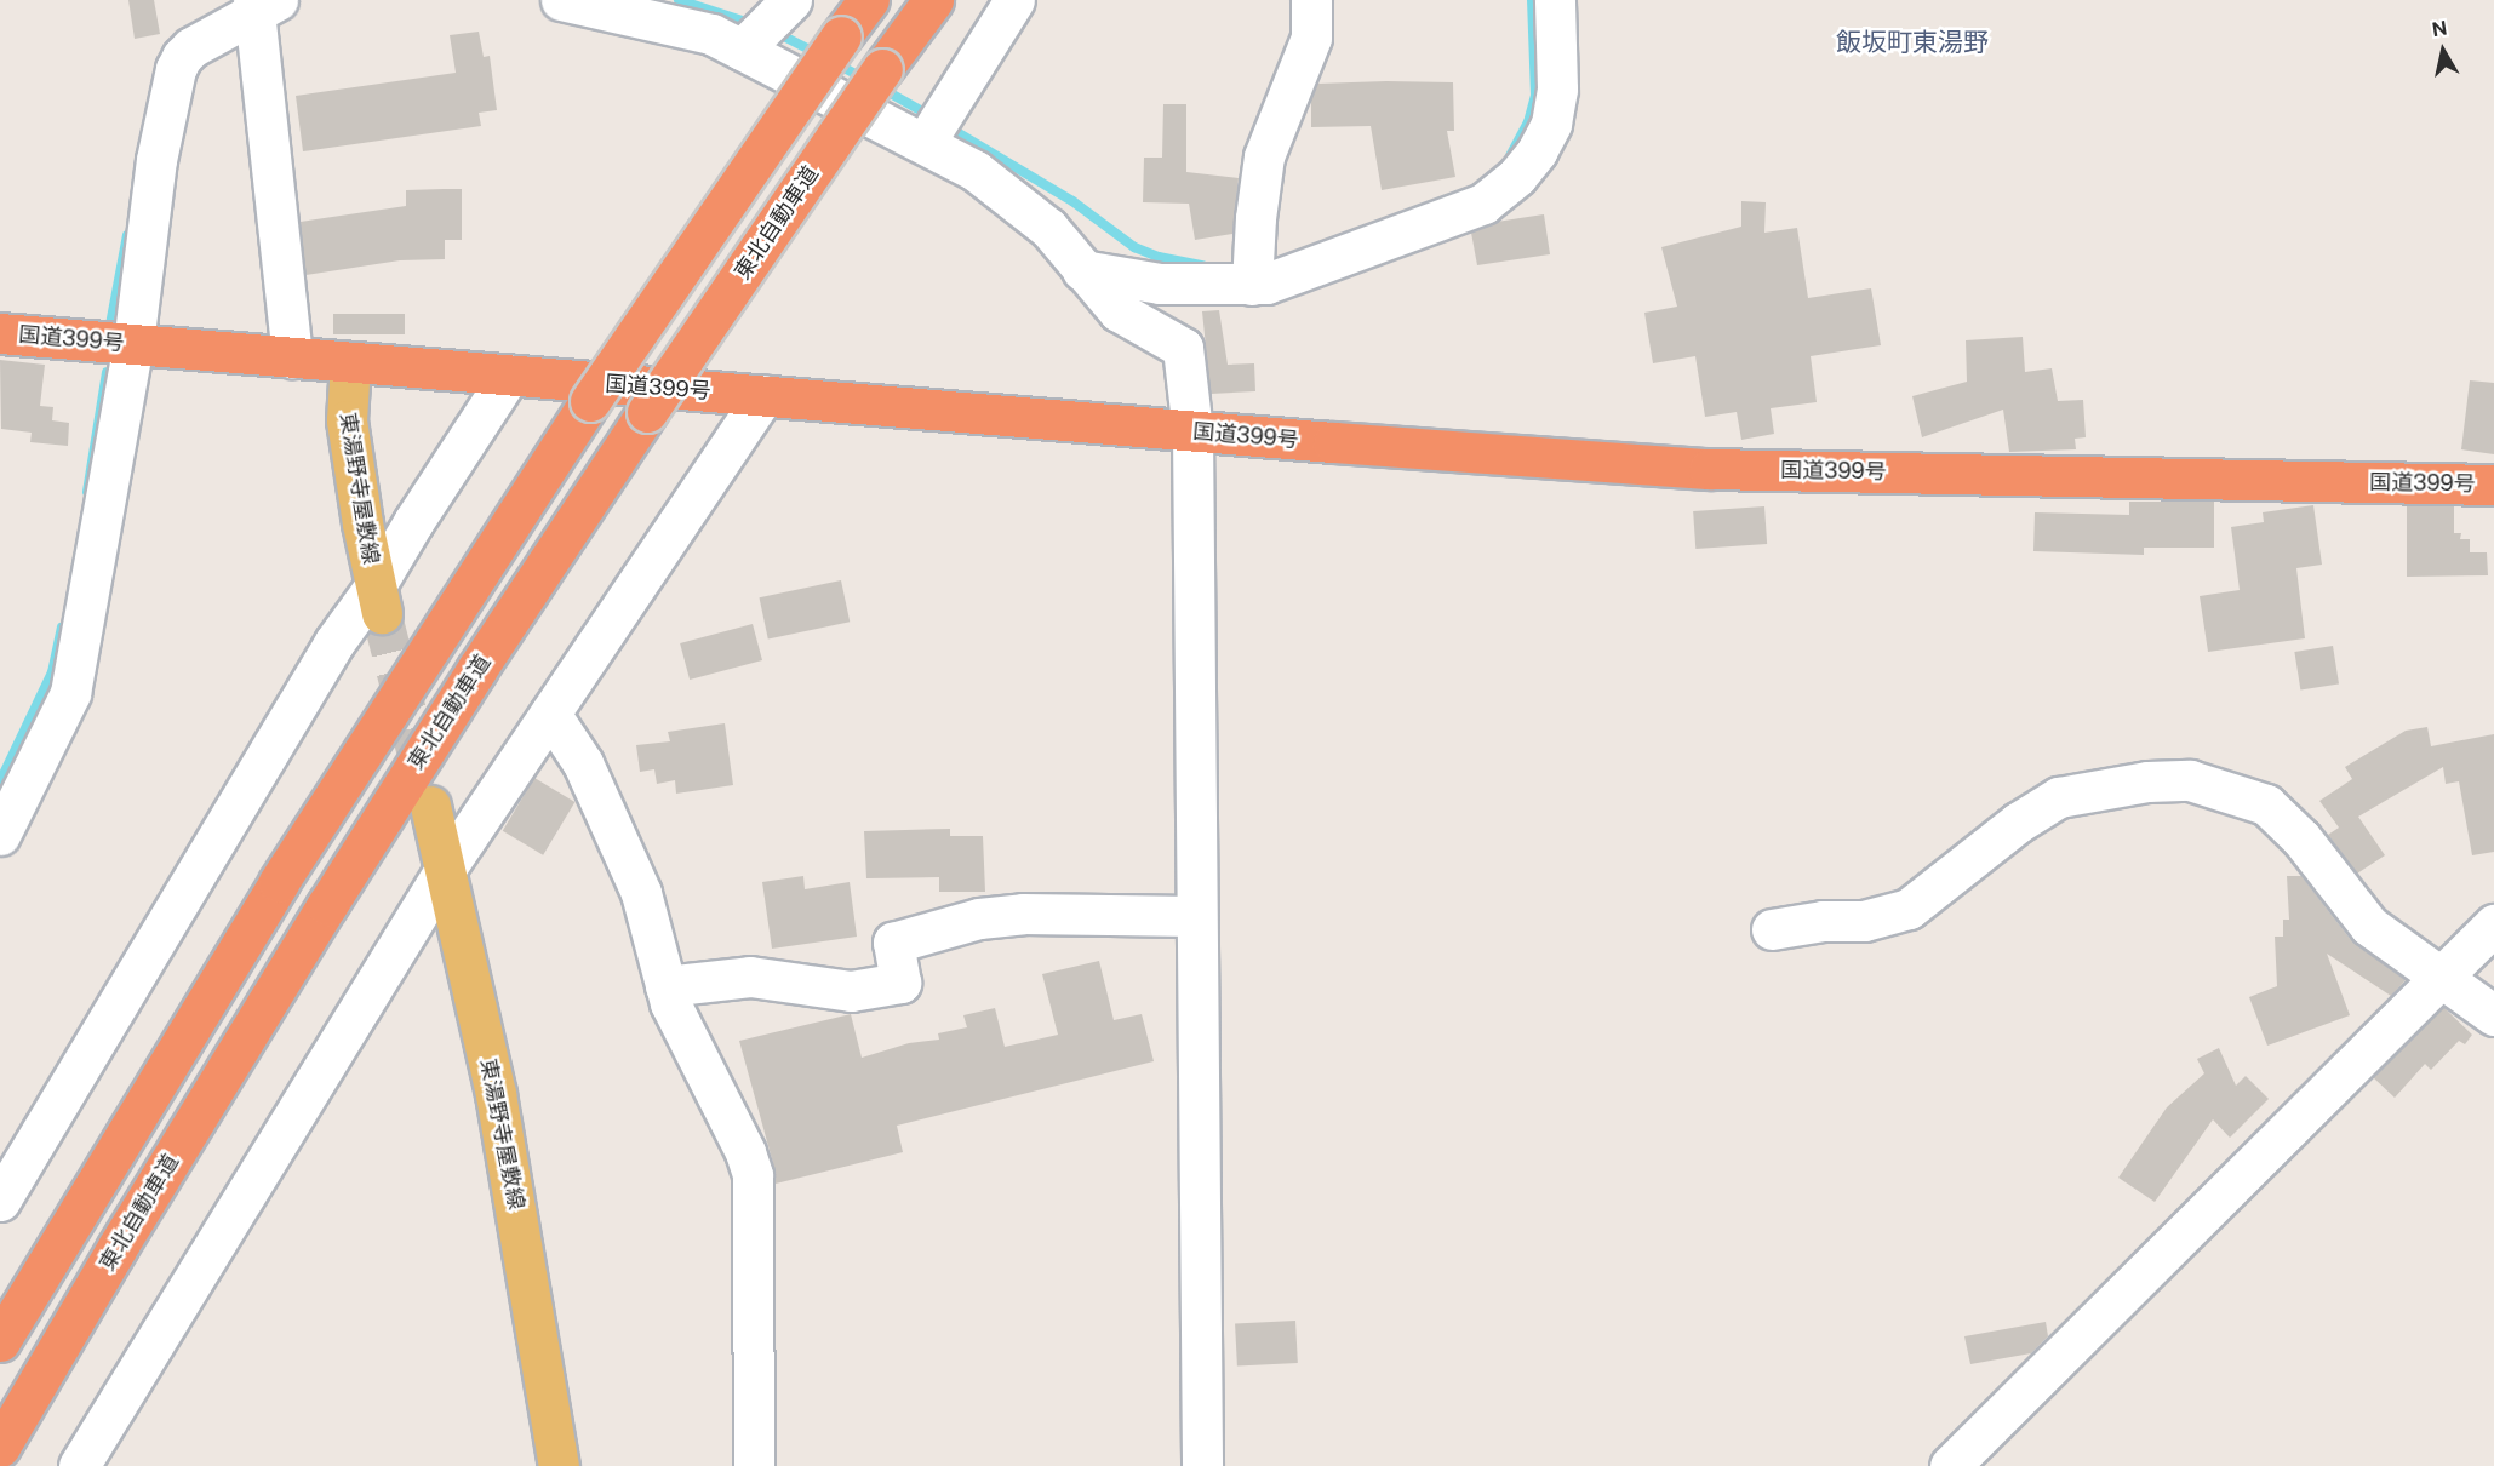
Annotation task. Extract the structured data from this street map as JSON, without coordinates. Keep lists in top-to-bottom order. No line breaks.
{"streets":{"highway":["東北自動車道","国道399号"],"main road":["東湯野寺屋敷線"]},"crossings":[["国道399号","東湯野寺屋敷線"]],"districts":["飯坂町東湯野"],"north":"top"}
